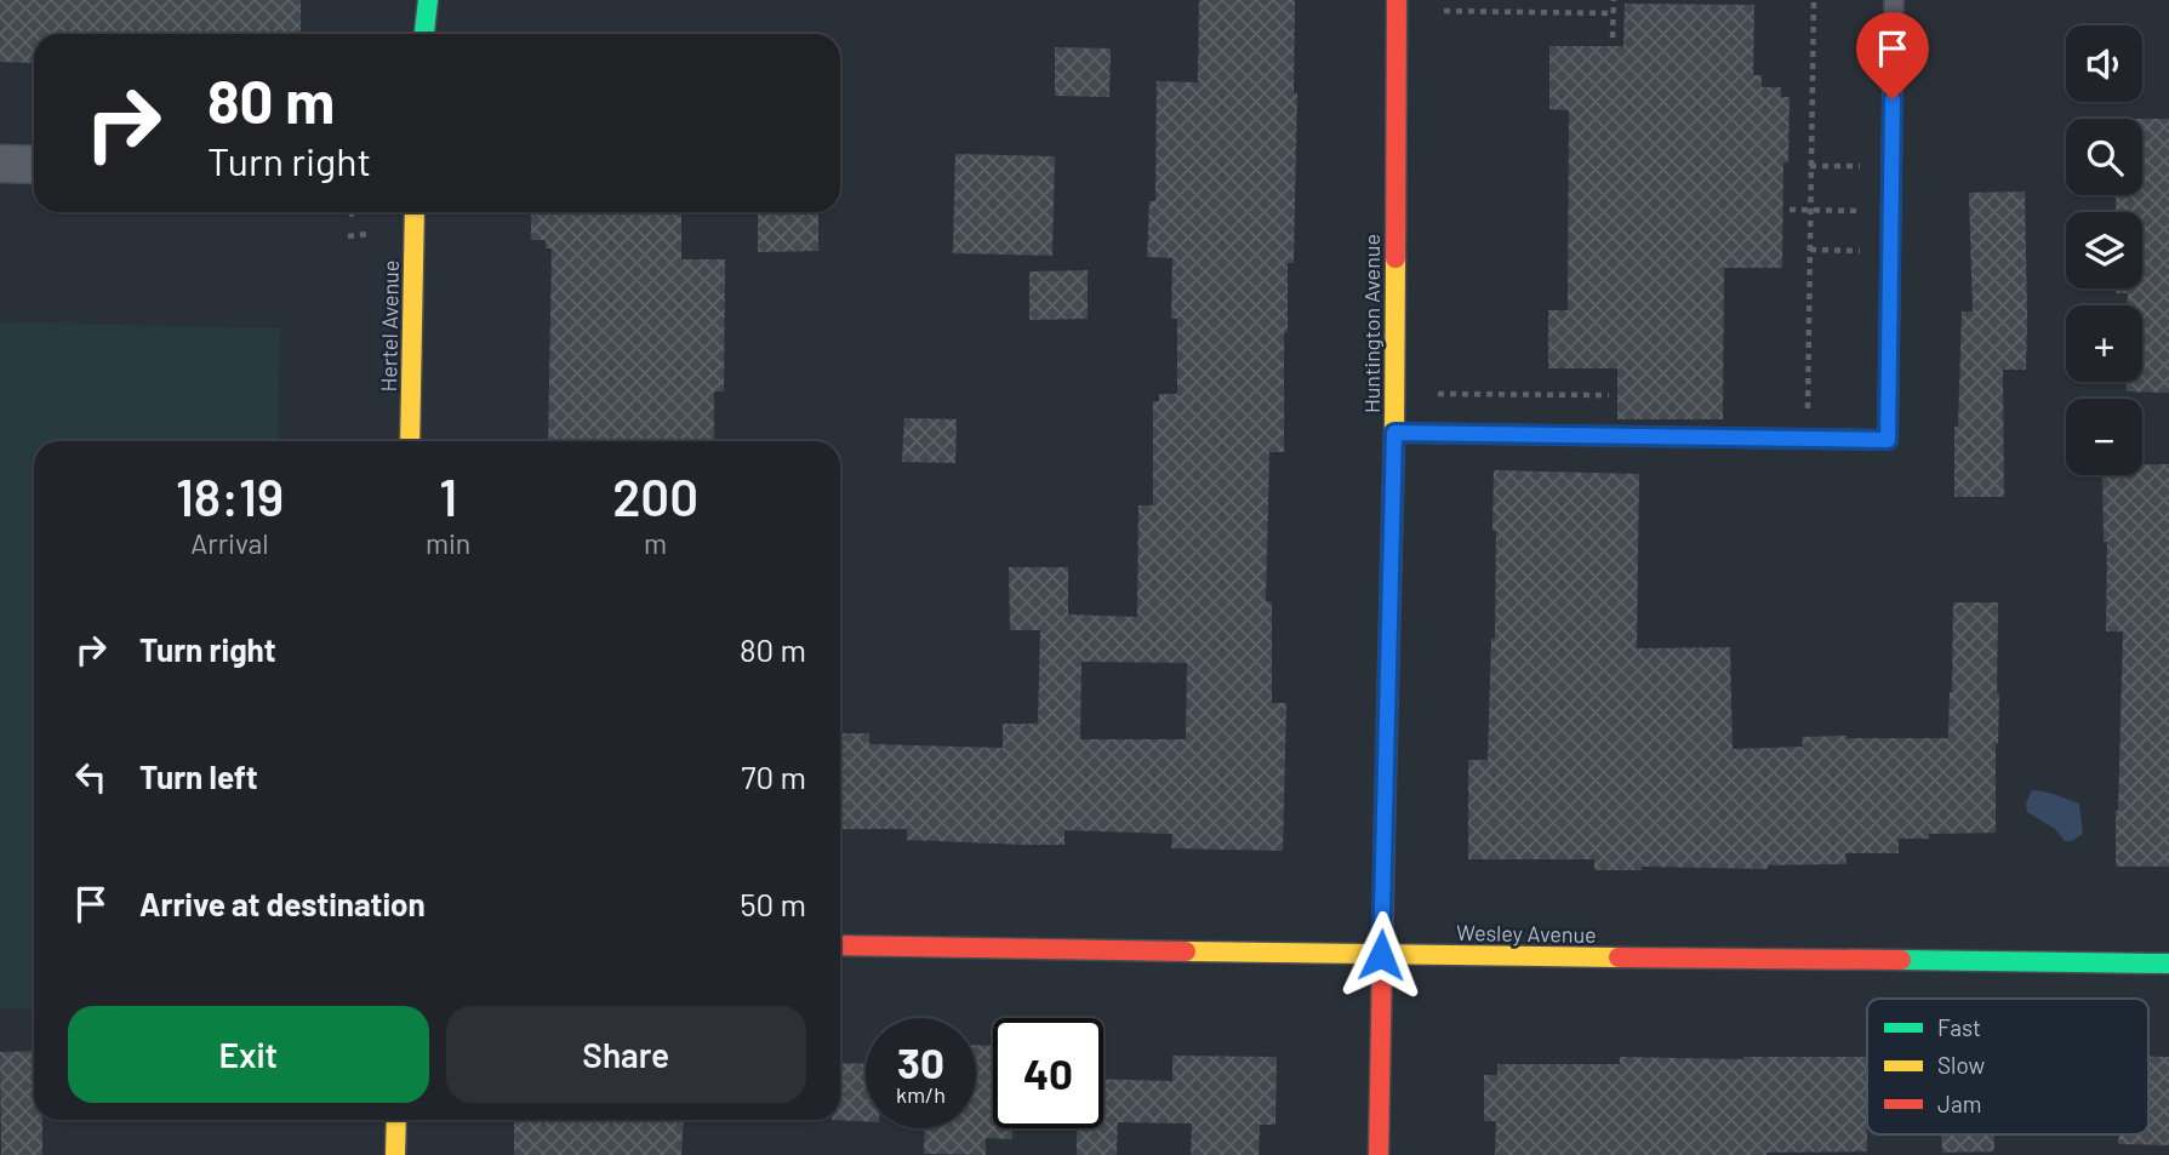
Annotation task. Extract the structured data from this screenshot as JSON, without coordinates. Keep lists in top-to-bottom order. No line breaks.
{"streets":{"street":["Huntington Avenue","Hertel Avenue","Wesley Avenue"]},"crossings":[["Huntington Avenue","Wesley Avenue"]],"legend":["Fast","Slow","Jam"],"page":{"map_buttons":["+","−"],"turn":["80 m","Turn right"],"eta":["18:19","Arrival","1","min","200","m"],"list":[{"name":"Turn right","value":"80 m"},{"name":"Turn left","value":"70 m"},{"name":"Arrive at destination","value":"50 m"}],"buttons":["Exit","Share"],"speed":"30 km/h","limit":"40"}}
